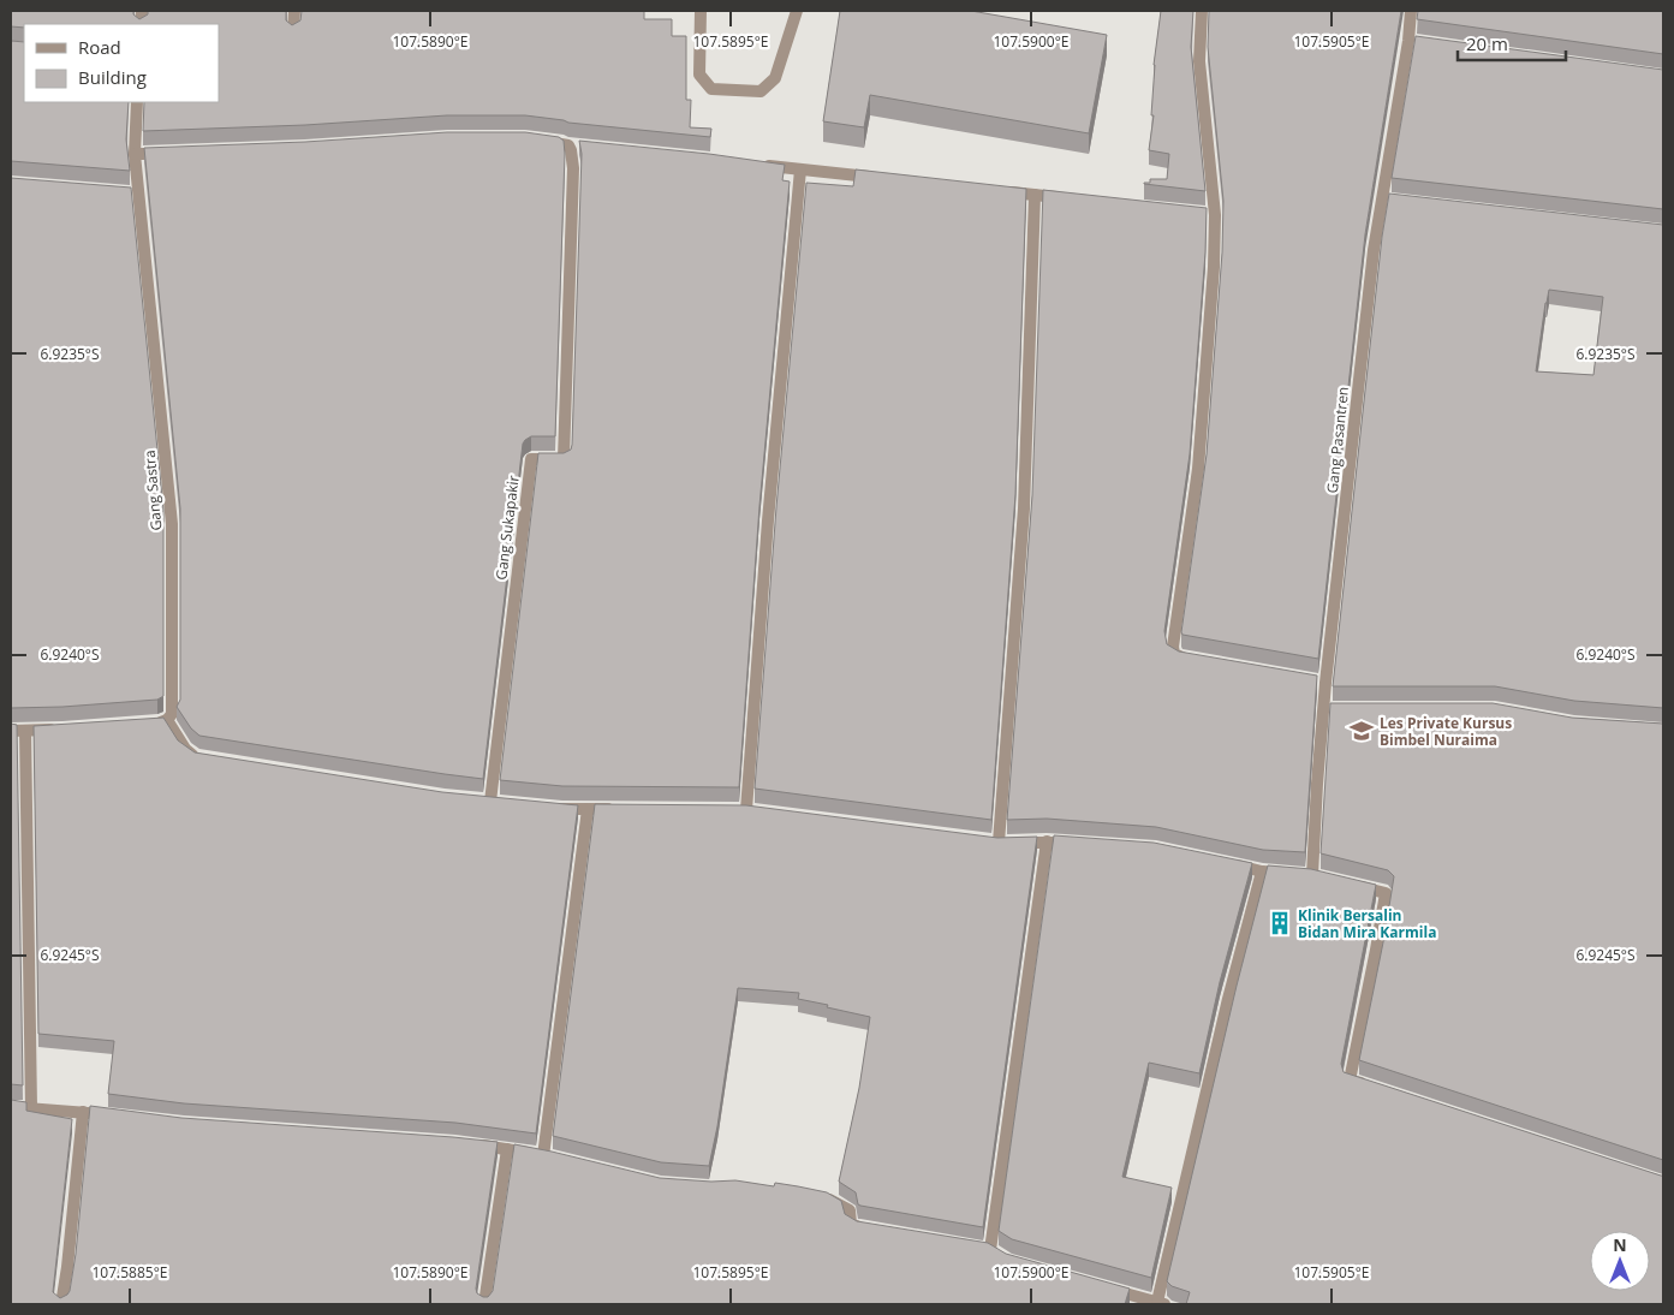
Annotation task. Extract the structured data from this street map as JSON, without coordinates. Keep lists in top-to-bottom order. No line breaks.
{"streets":{"street":["Gang Pasantren","Gang Sastra","Gang Sukapakir"]},"places":{"school or university":["Les Private Kursus Bimbel Nuraima"],"building":["Klinik Bersalin Bidan Mira Karmila"]},"legend":["Road","Building"],"scale_bar":"20 m","north":"top","coordinates":["107.5890°E","107.5895°E","107.5900°E","107.5905°E","6.9235°S","6.9240°S","6.9245°S","107.5885°E"]}
